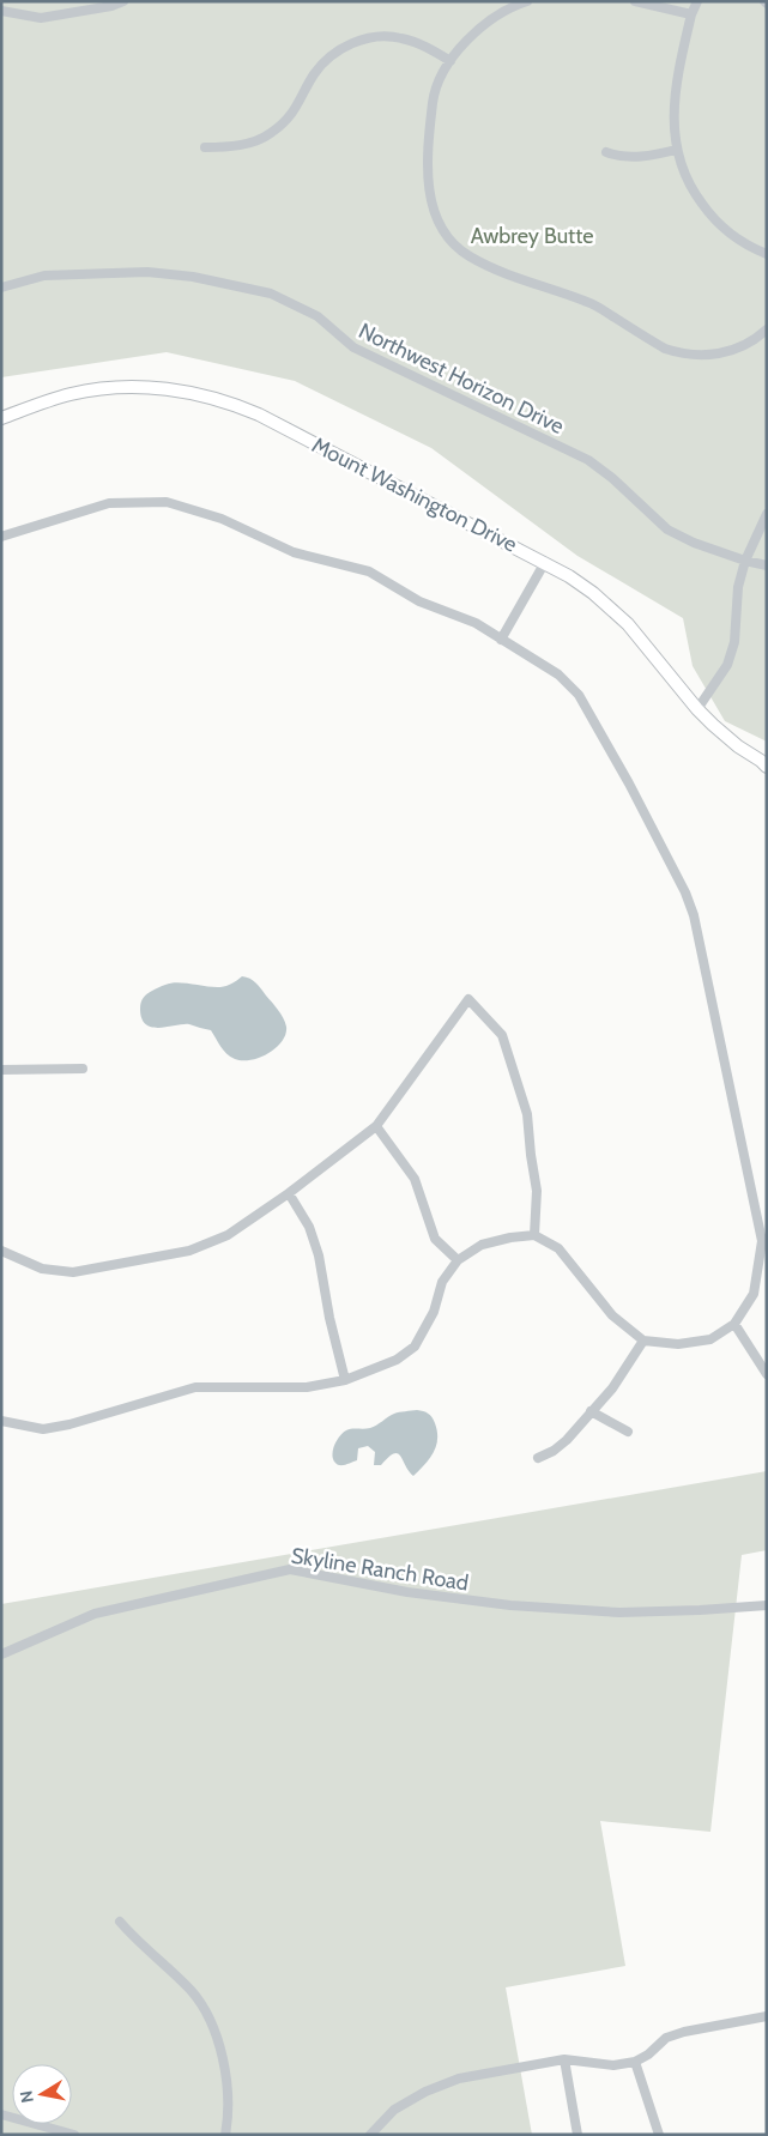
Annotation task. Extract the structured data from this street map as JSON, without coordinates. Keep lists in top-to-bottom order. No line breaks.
{"streets":{"main road":["Mount Washington Drive"],"street":["Northwest Horizon Drive","Skyline Ranch Road"]},"parks":["Awbrey Butte"],"north":"left"}
